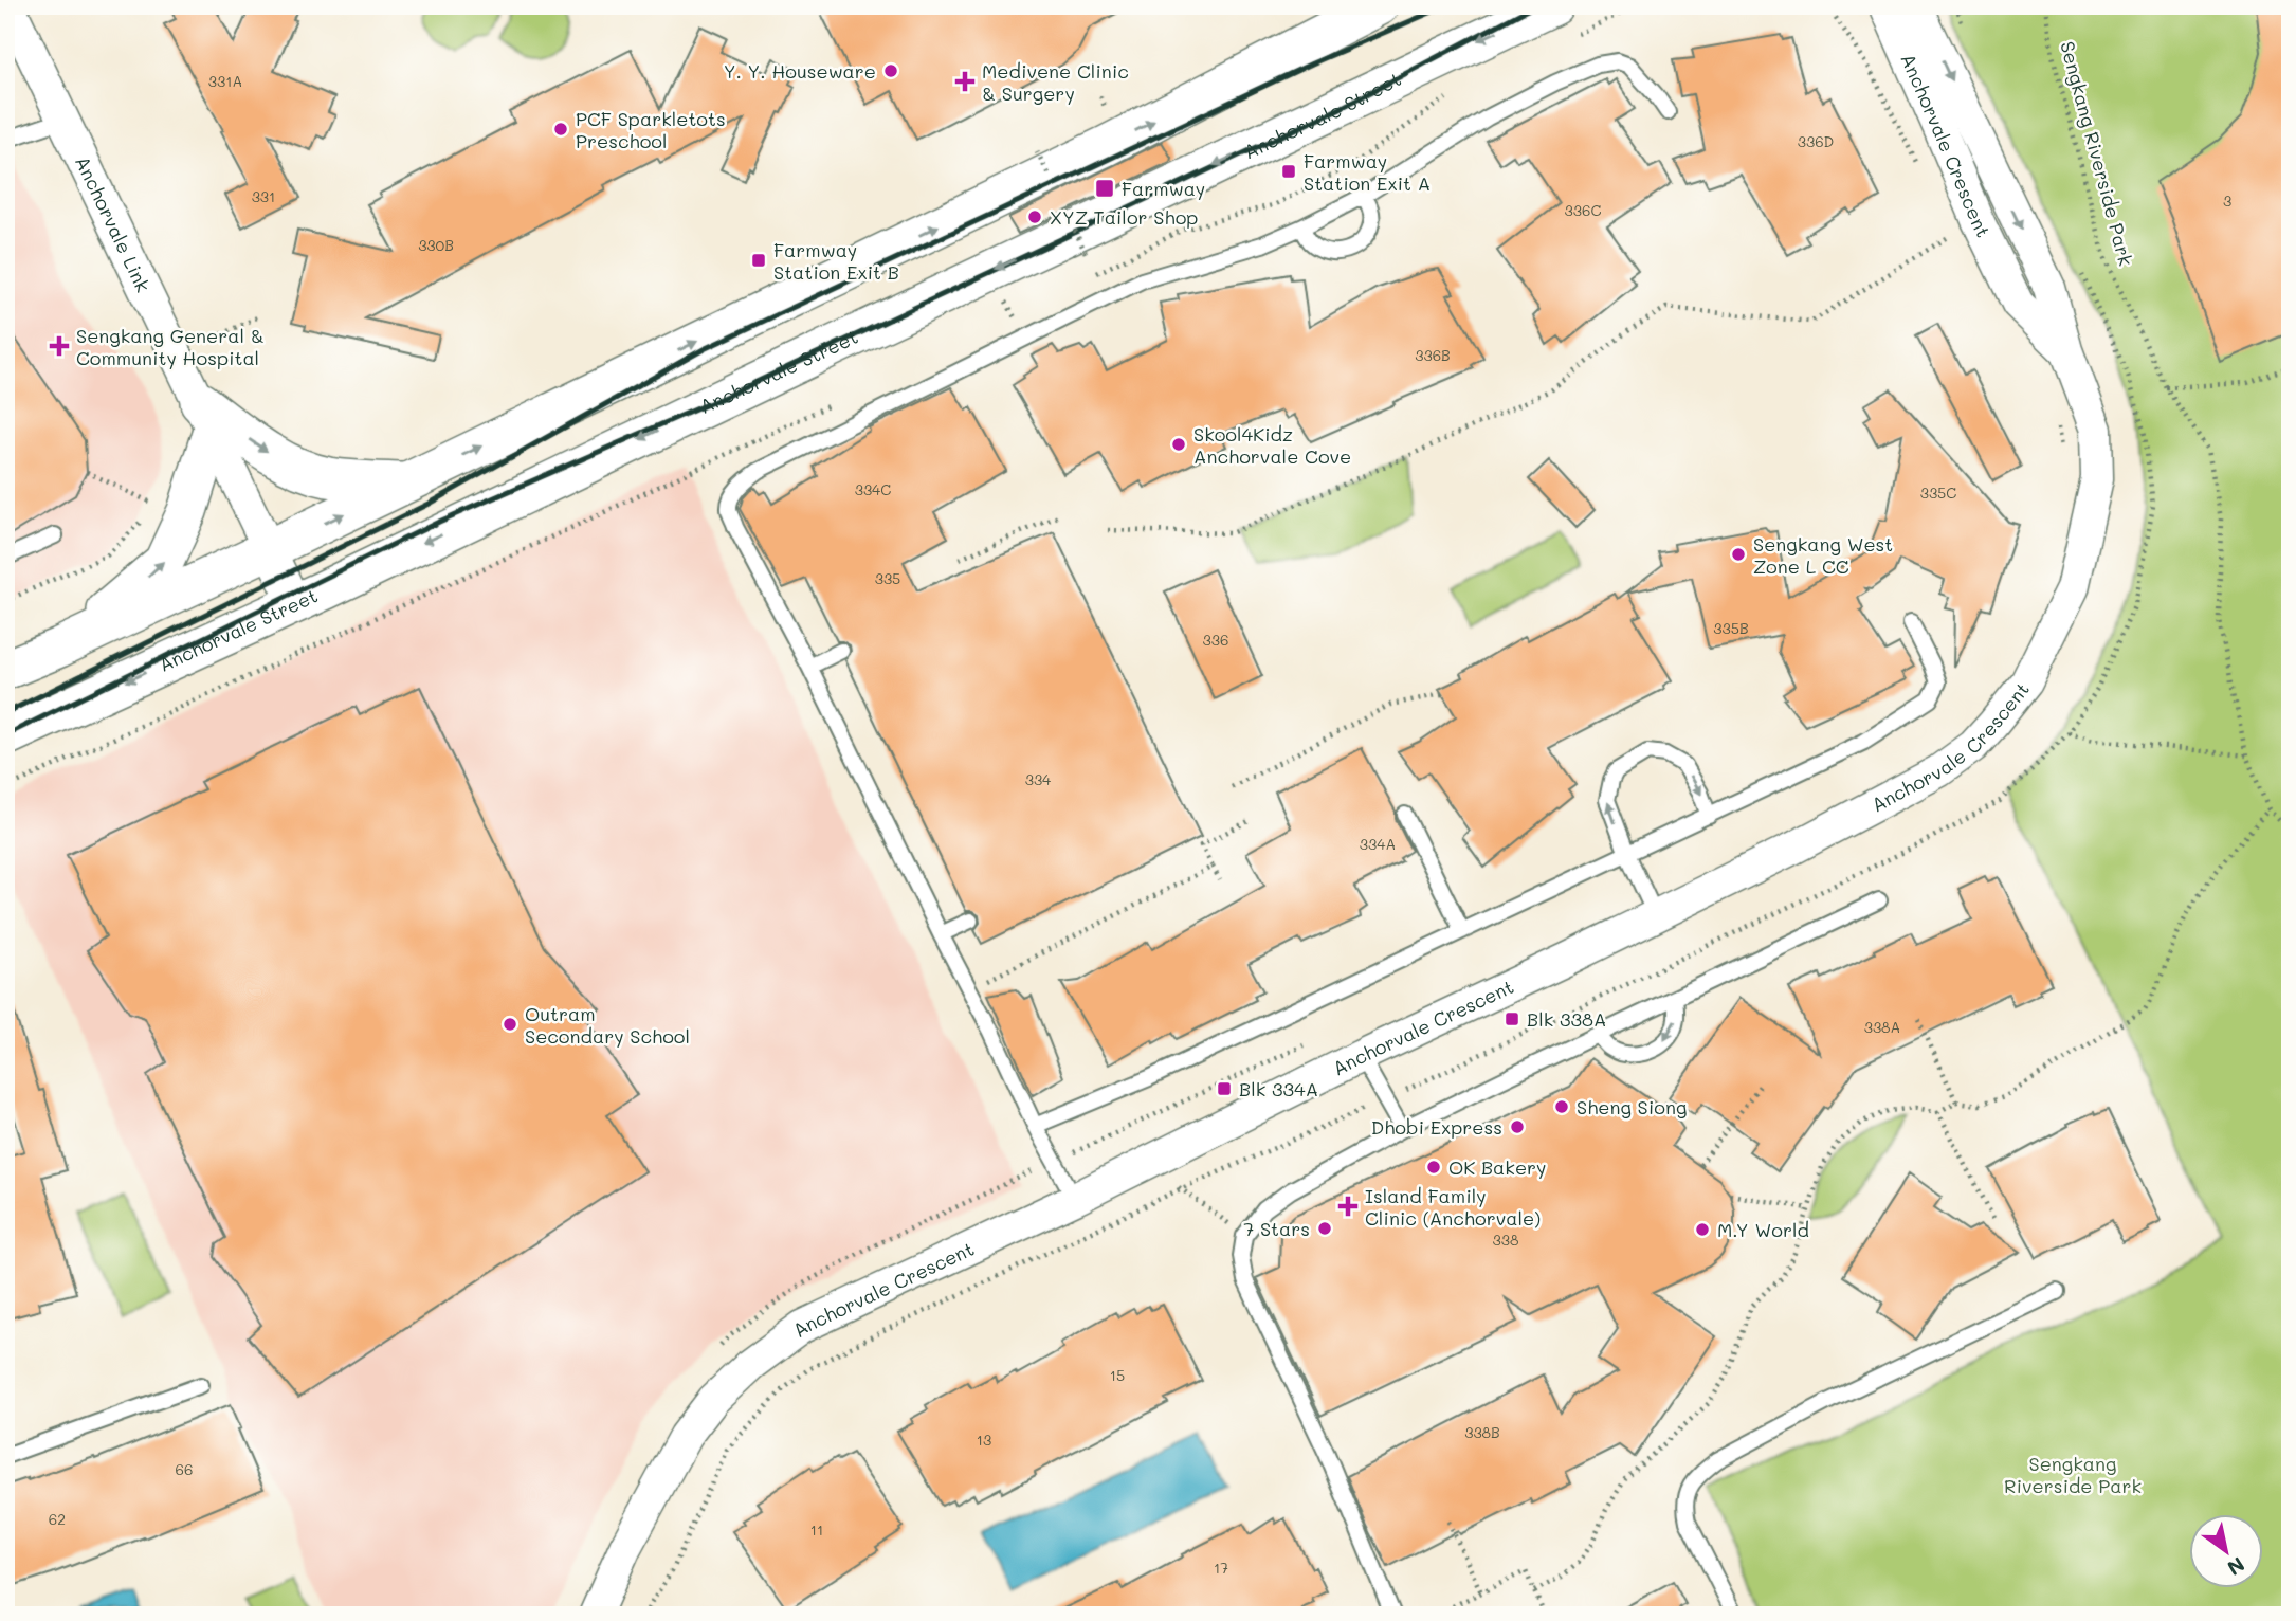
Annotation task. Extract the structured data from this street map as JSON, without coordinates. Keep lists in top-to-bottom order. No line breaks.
{"streets":{"street":["Anchorvale Street","Anchorvale Crescent","Anchorvale Link"],"path":["Sengkang Riverside Park"]},"crossings":[["Anchorvale Street","Anchorvale Link"]],"parks":["Sengkang Riverside Park"],"places":{"other":["Y. Y. Houseware","PCF Sparkletots Preschool","XYZ Tailor Shop","Skool4Kidz Anchorvale Cove","Sengkang West Zone L CC","Outram Secondary School","Sheng Siong","Dhobi Express","OK Bakery","7 Stars","M.Y World"],"health":["Medivene Clinic & Surgery","Sengkang General & Community Hospital","Island Family Clinic (Anchorvale)"],"transit":["Farmway Station Exit A","Farmway","Farmway Station Exit B","Blk 338A","Blk 334A"]},"house_numbers":["331A","336D","331","3","336C","330B","336B","334C","335C","335","335B","336","334","334A","338A","338","15","338B","13","66","62","11","17"],"north":"bottom right"}
